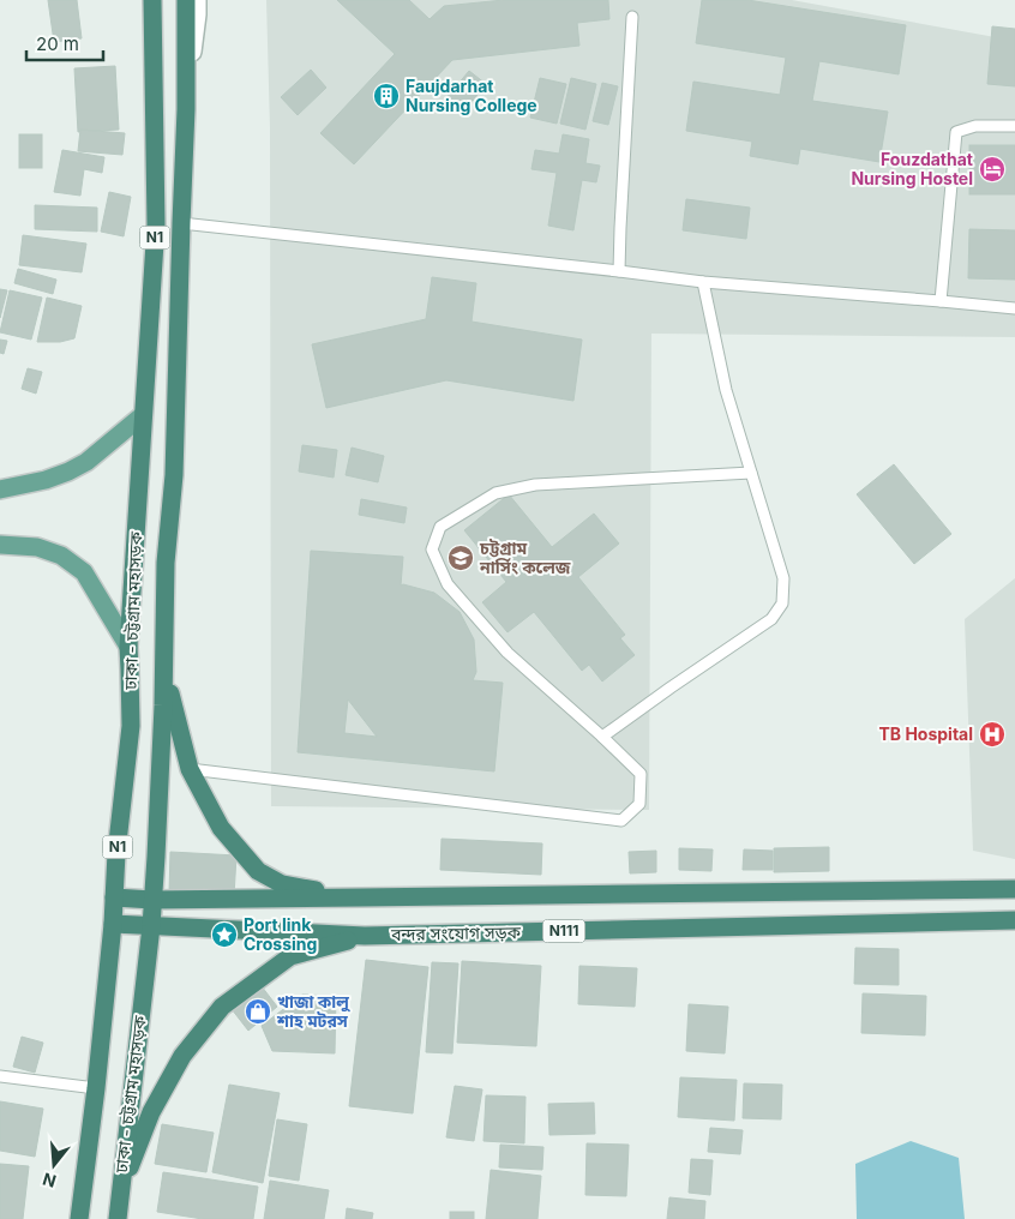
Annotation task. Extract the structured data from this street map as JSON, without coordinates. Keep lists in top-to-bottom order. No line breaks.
{"streets":{"highway":["N1","ঢাকা - চট্টগ্রাম মহাসড়ক","N111","বন্দর সংযোগ সড়ক"]},"crossings":[["ঢাকা - চট্টগ্রাম মহাসড়ক","N111"],["ঢাকা - চট্টগ্রাম মহাসড়ক","বন্দর সংযোগ সড়ক"]],"places":{"building":["Faujdarhat Nursing College"],"hotel":["Fouzdathat Nursing Hostel"],"school or university":["চট্টগ্রাম নার্সিং কলেজ"],"hospital":["TB Hospital"],"place":["Port link Crossing"],"shop":["খাজা কালু শাহ মটরস"]},"scale_bar":"20 m","north":"bottom"}
